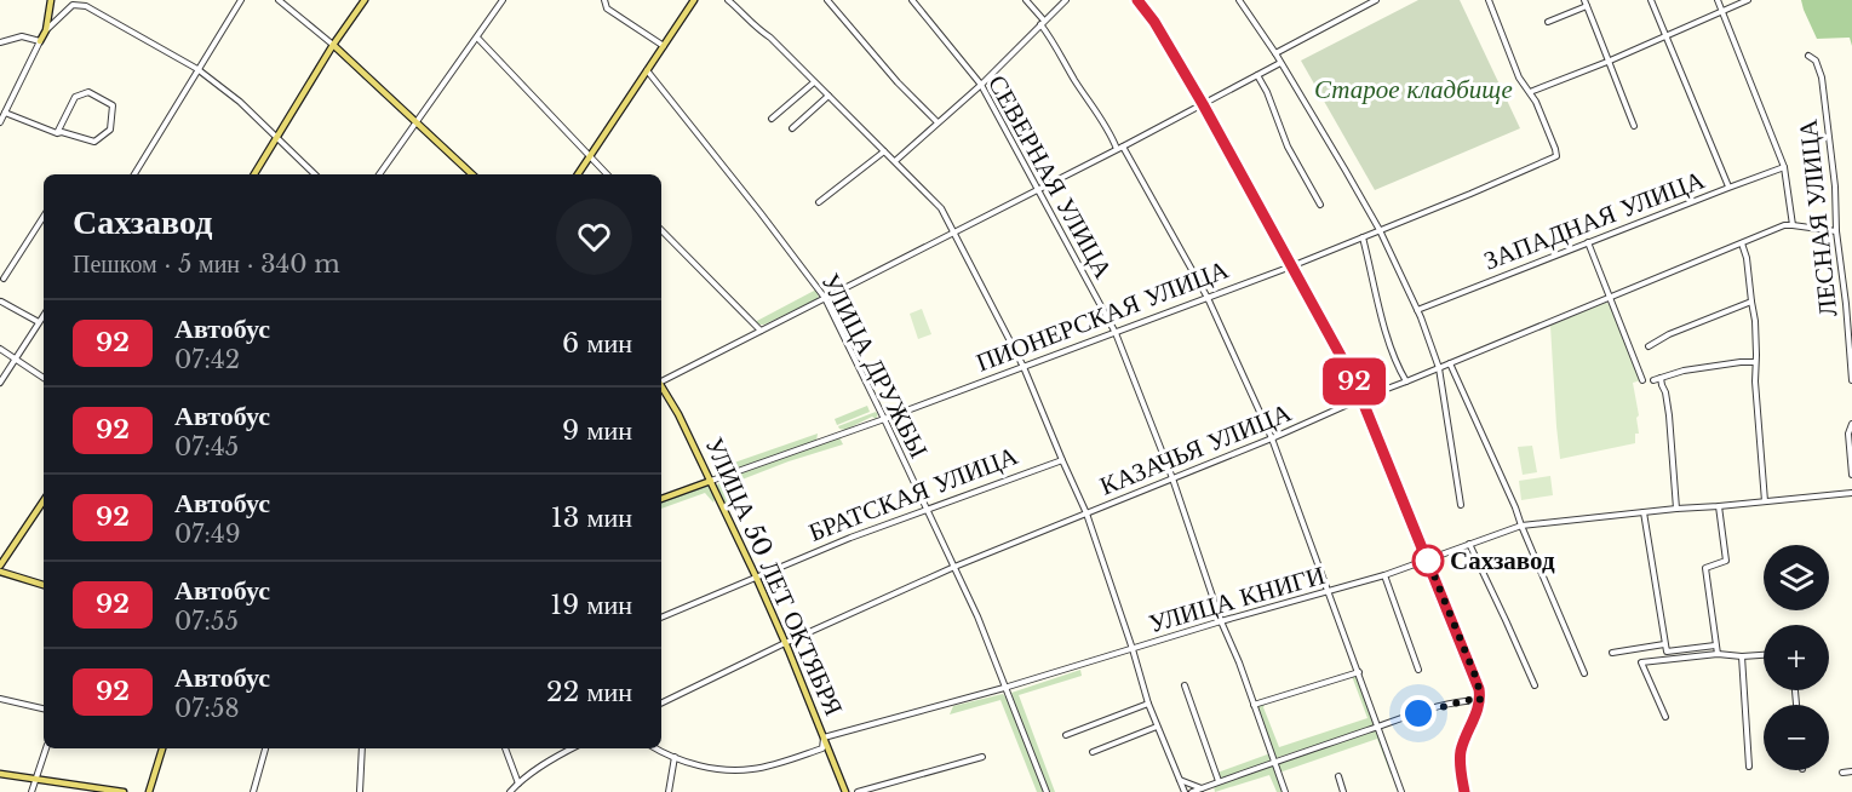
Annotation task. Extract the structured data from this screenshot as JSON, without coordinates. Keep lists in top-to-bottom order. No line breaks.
{"streets":{"main road":["ПИОНЕРСКАЯ УЛИЦА","УЛИЦА 50 ЛЕТ ОКТЯБРЯ"],"street":["СЕВЕРНАЯ УЛИЦА","ЛЕСНАЯ УЛИЦА","ЗАПАДНАЯ УЛИЦА","УЛИЦА ДРУЖБЫ","КАЗАЧЬЯ УЛИЦА","БРАТСКАЯ УЛИЦА","УЛИЦА КНИГИ"]},"crossings":[["СЕВЕРНАЯ УЛИЦА","ПИОНЕРСКАЯ УЛИЦА"],["СЕВЕРНАЯ УЛИЦА","КАЗАЧЬЯ УЛИЦА"],["СЕВЕРНАЯ УЛИЦА","УЛИЦА КНИГИ"],["ЛЕСНАЯ УЛИЦА","КАЗАЧЬЯ УЛИЦА"],["ПИОНЕРСКАЯ УЛИЦА","УЛИЦА ДРУЖБЫ"],["ПИОНЕРСКАЯ УЛИЦА","УЛИЦА 50 ЛЕТ ОКТЯБРЯ"],["УЛИЦА ДРУЖБЫ","КАЗАЧЬЯ УЛИЦА"],["УЛИЦА ДРУЖБЫ","БРАТСКАЯ УЛИЦА"],["УЛИЦА ДРУЖБЫ","УЛИЦА КНИГИ"],["КАЗАЧЬЯ УЛИЦА","УЛИЦА 50 ЛЕТ ОКТЯБРЯ"],["БРАТСКАЯ УЛИЦА","УЛИЦА 50 ЛЕТ ОКТЯБРЯ"],["УЛИЦА 50 ЛЕТ ОКТЯБРЯ","УЛИЦА КНИГИ"]],"parks":["Старое кладбище"],"places":["Сахзавод"],"lines":["bus line 92"],"page":{"on_map":"92","heading":["Сахзавод","Пешком · 5 мин · 340 m"],"list":[{"mark":"92","name":"Автобус","note":"07:42","value":"6 мин"},{"mark":"92","name":"Автобус","note":"07:45","value":"9 мин"},{"mark":"92","name":"Автобус","note":"07:49","value":"13 мин"},{"mark":"92","name":"Автобус","note":"07:55","value":"19 мин"},{"mark":"92","name":"Автобус","note":"07:58","value":"22 мин"}],"map_buttons":["+","−"]}}
